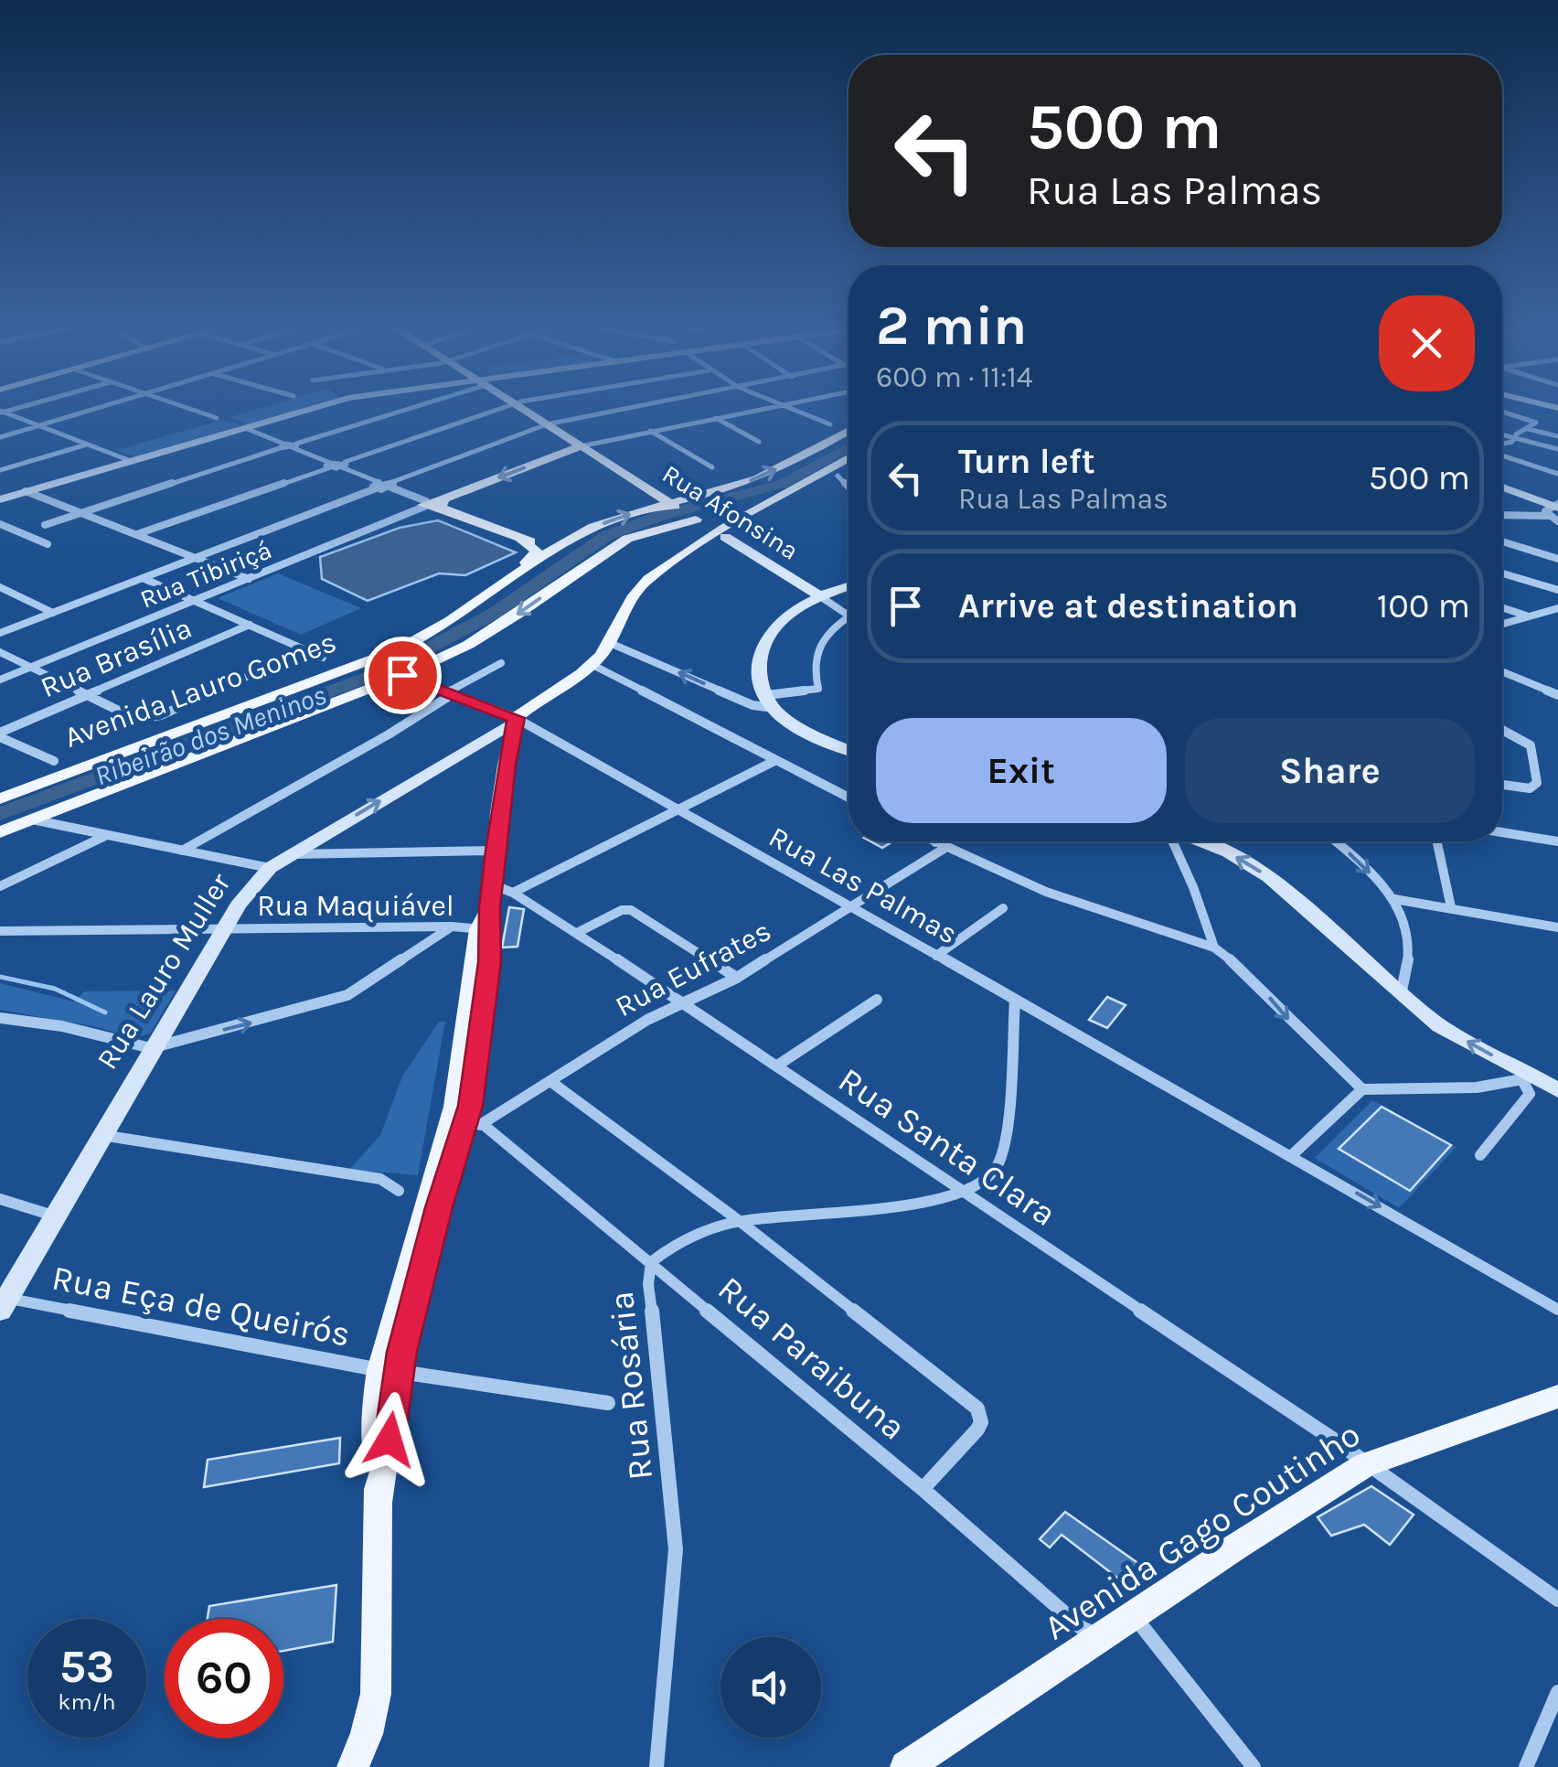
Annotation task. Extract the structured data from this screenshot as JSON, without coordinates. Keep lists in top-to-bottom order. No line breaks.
{"streets":{"main road":["Rua Afonsina","Avenida Lauro Gomes","Rua Lauro Muller","Avenida Gago Coutinho"],"street":["Rua Tibiriçá","Rua Brasília","Rua Las Palmas","Rua Maquiável","Rua Eufrates","Rua Santa Clara","Rua Eça de Queirós","Rua Paraibuna","Rua Rosária"]},"crossings":[["Rua Afonsina","Avenida Lauro Gomes"],["Rua Afonsina","Rua Lauro Muller"],["Avenida Lauro Gomes","Rua Las Palmas"],["Avenida Lauro Gomes","Rua Lauro Muller"],["Rua Las Palmas","Rua Eufrates"],["Rua Las Palmas","Rua Lauro Muller"],["Rua Maquiável","Rua Lauro Muller"],["Rua Eufrates","Rua Santa Clara"],["Rua Eufrates","Rua Paraibuna"],["Rua Lauro Muller","Rua Eça de Queirós"],["Rua Santa Clara","Rua Rosária"],["Rua Santa Clara","Avenida Gago Coutinho"],["Rua Paraibuna","Rua Rosária"],["Rua Paraibuna","Avenida Gago Coutinho"]],"water":["Ribeirão dos Meninos"],"page":{"turn":["500 m","Rua Las Palmas"],"heading":["2 min","600 m · 11:14"],"list":[{"name":"Turn left","note":"Rua Las Palmas","value":"500 m"},{"name":"Arrive at destination","value":"100 m"}],"buttons":["Exit","Share"],"speed":"53 km/h","limit":"60"}}
